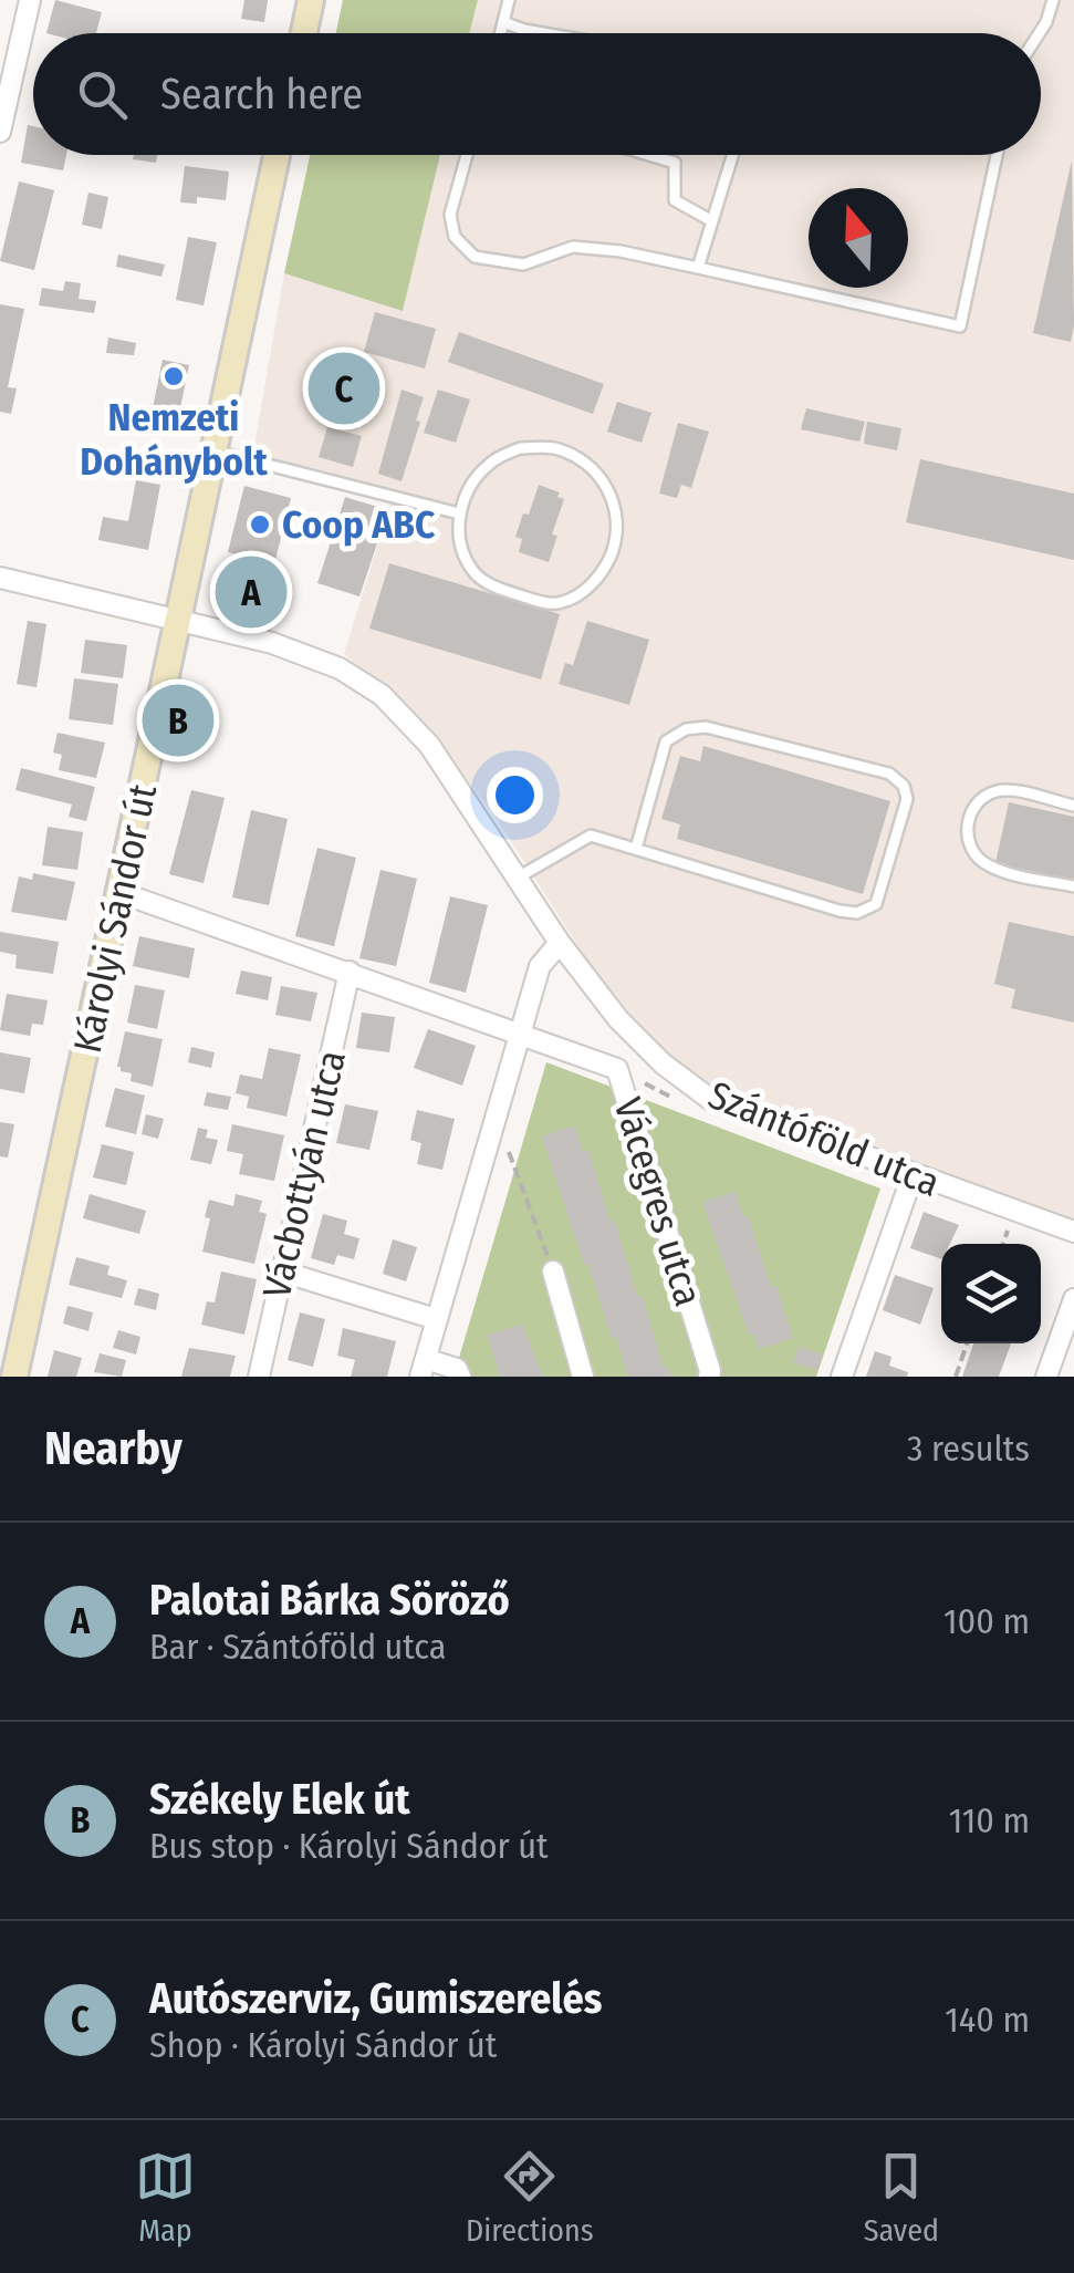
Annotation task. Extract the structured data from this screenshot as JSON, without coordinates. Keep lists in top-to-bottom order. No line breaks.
{"streets":{"street":["Károlyi Sándor út","Szántóföld utca","Vácbottyán utca","Vácegres utca"]},"crossings":[["Károlyi Sándor út","Szántóföld utca"]],"places":["Nemzeti Dohánybolt","Coop ABC"],"north":"top","page":{"search":"Search here","pins":["C","A","B"],"heading":["Nearby","3 results"],"list":[{"mark":"A","name":"Palotai Bárka Söröző","note":"Bar · Szántóföld utca","value":"100 m"},{"mark":"B","name":"Székely Elek út","note":"Bus stop · Károlyi Sándor út","value":"110 m"},{"mark":"C","name":"Autószerviz, Gumiszerelés","note":"Shop · Károlyi Sándor út","value":"140 m"}],"nav":["Map","Directions","Saved"]}}
